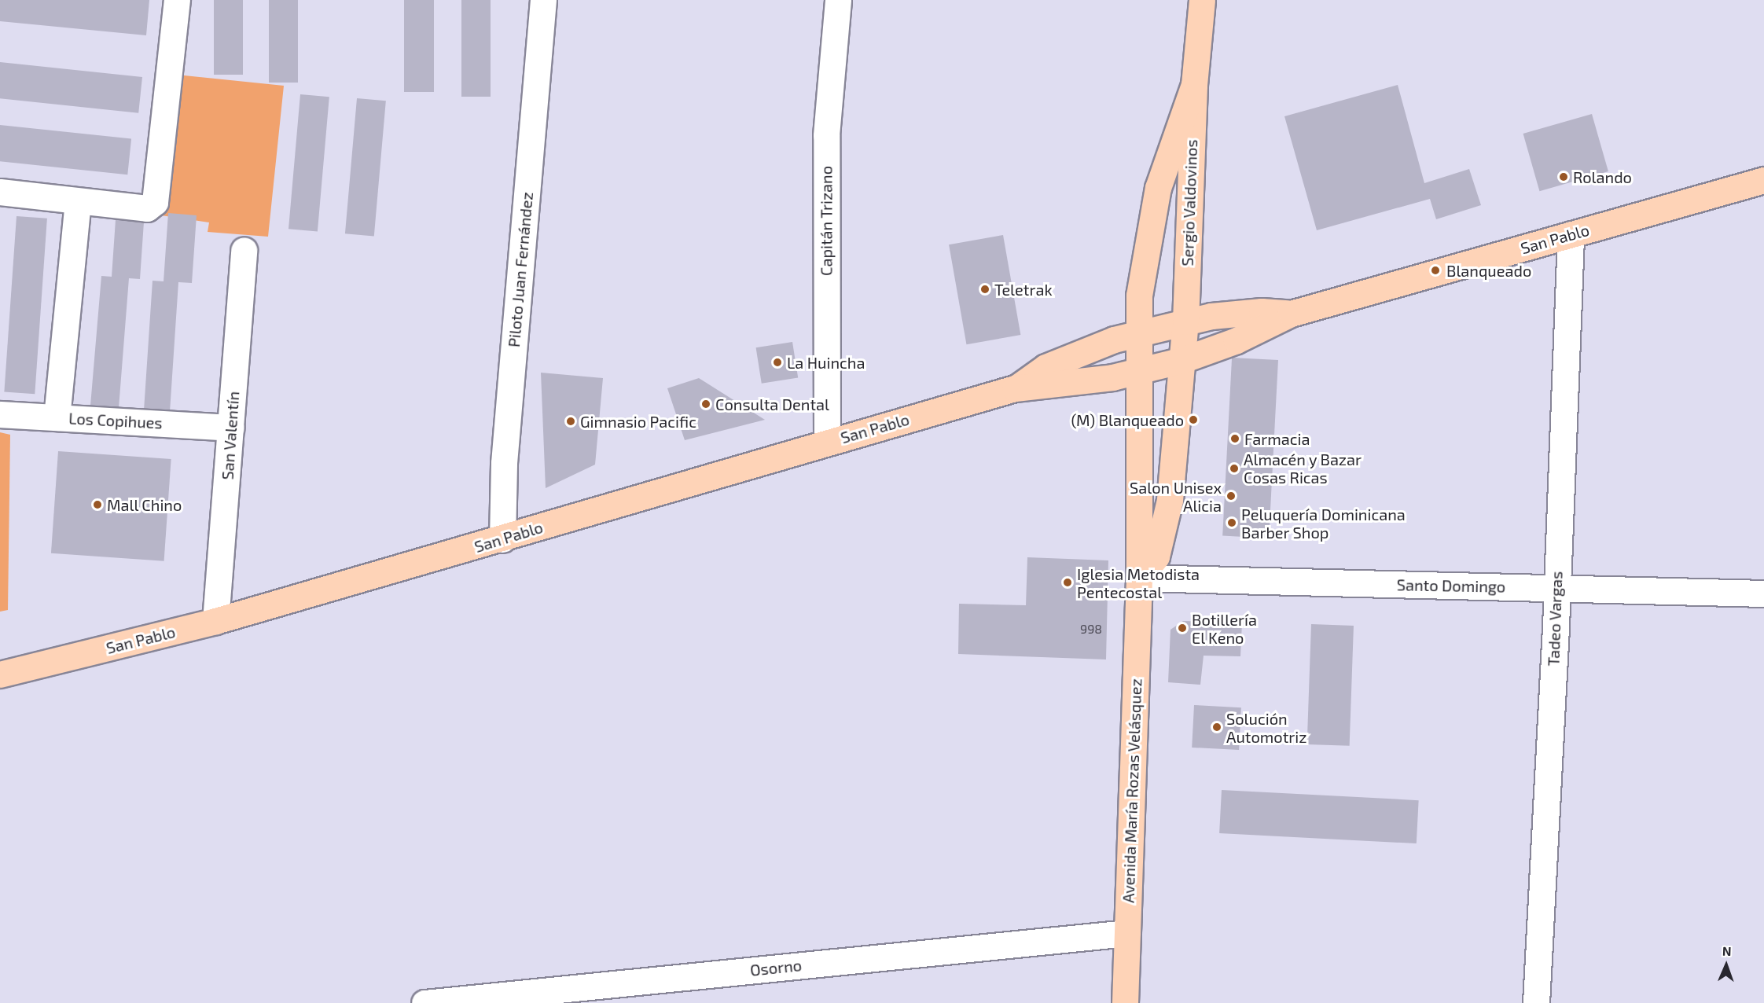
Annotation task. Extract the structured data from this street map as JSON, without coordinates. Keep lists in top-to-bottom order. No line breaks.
{"streets":{"main road":["Sergio Valdovinos","San Pablo","Avenida María Rozas Velásquez"],"street":["Capitán Trizano","Piloto Juan Fernández","Los Copihues","San Valentín","Santo Domingo","Tadeo Vargas","Osorno"]},"crossings":[["Sergio Valdovinos","San Pablo"],["Sergio Valdovinos","Avenida María Rozas Velásquez"],["Capitán Trizano","San Pablo"],["San Pablo","Piloto Juan Fernández"],["San Pablo","San Valentín"],["San Pablo","Tadeo Vargas"],["San Pablo","Avenida María Rozas Velásquez"],["Los Copihues","San Valentín"],["Santo Domingo","Tadeo Vargas"],["Santo Domingo","Avenida María Rozas Velásquez"],["Avenida María Rozas Velásquez","Osorno"]],"places":["Rolando","Blanqueado","Teletrak","La Huincha","Consulta Dental","(M) Blanqueado","Gimnasio Pacific","Farmacia","Almacén y Bazar Cosas Ricas","Salon Unisex Alicia","Mall Chino","Peluquería Dominicana Barber Shop","Iglesia Metodista Pentecostal","Botillería El Keno","Solución Automotriz"],"house_numbers":["998"],"north":"top"}
